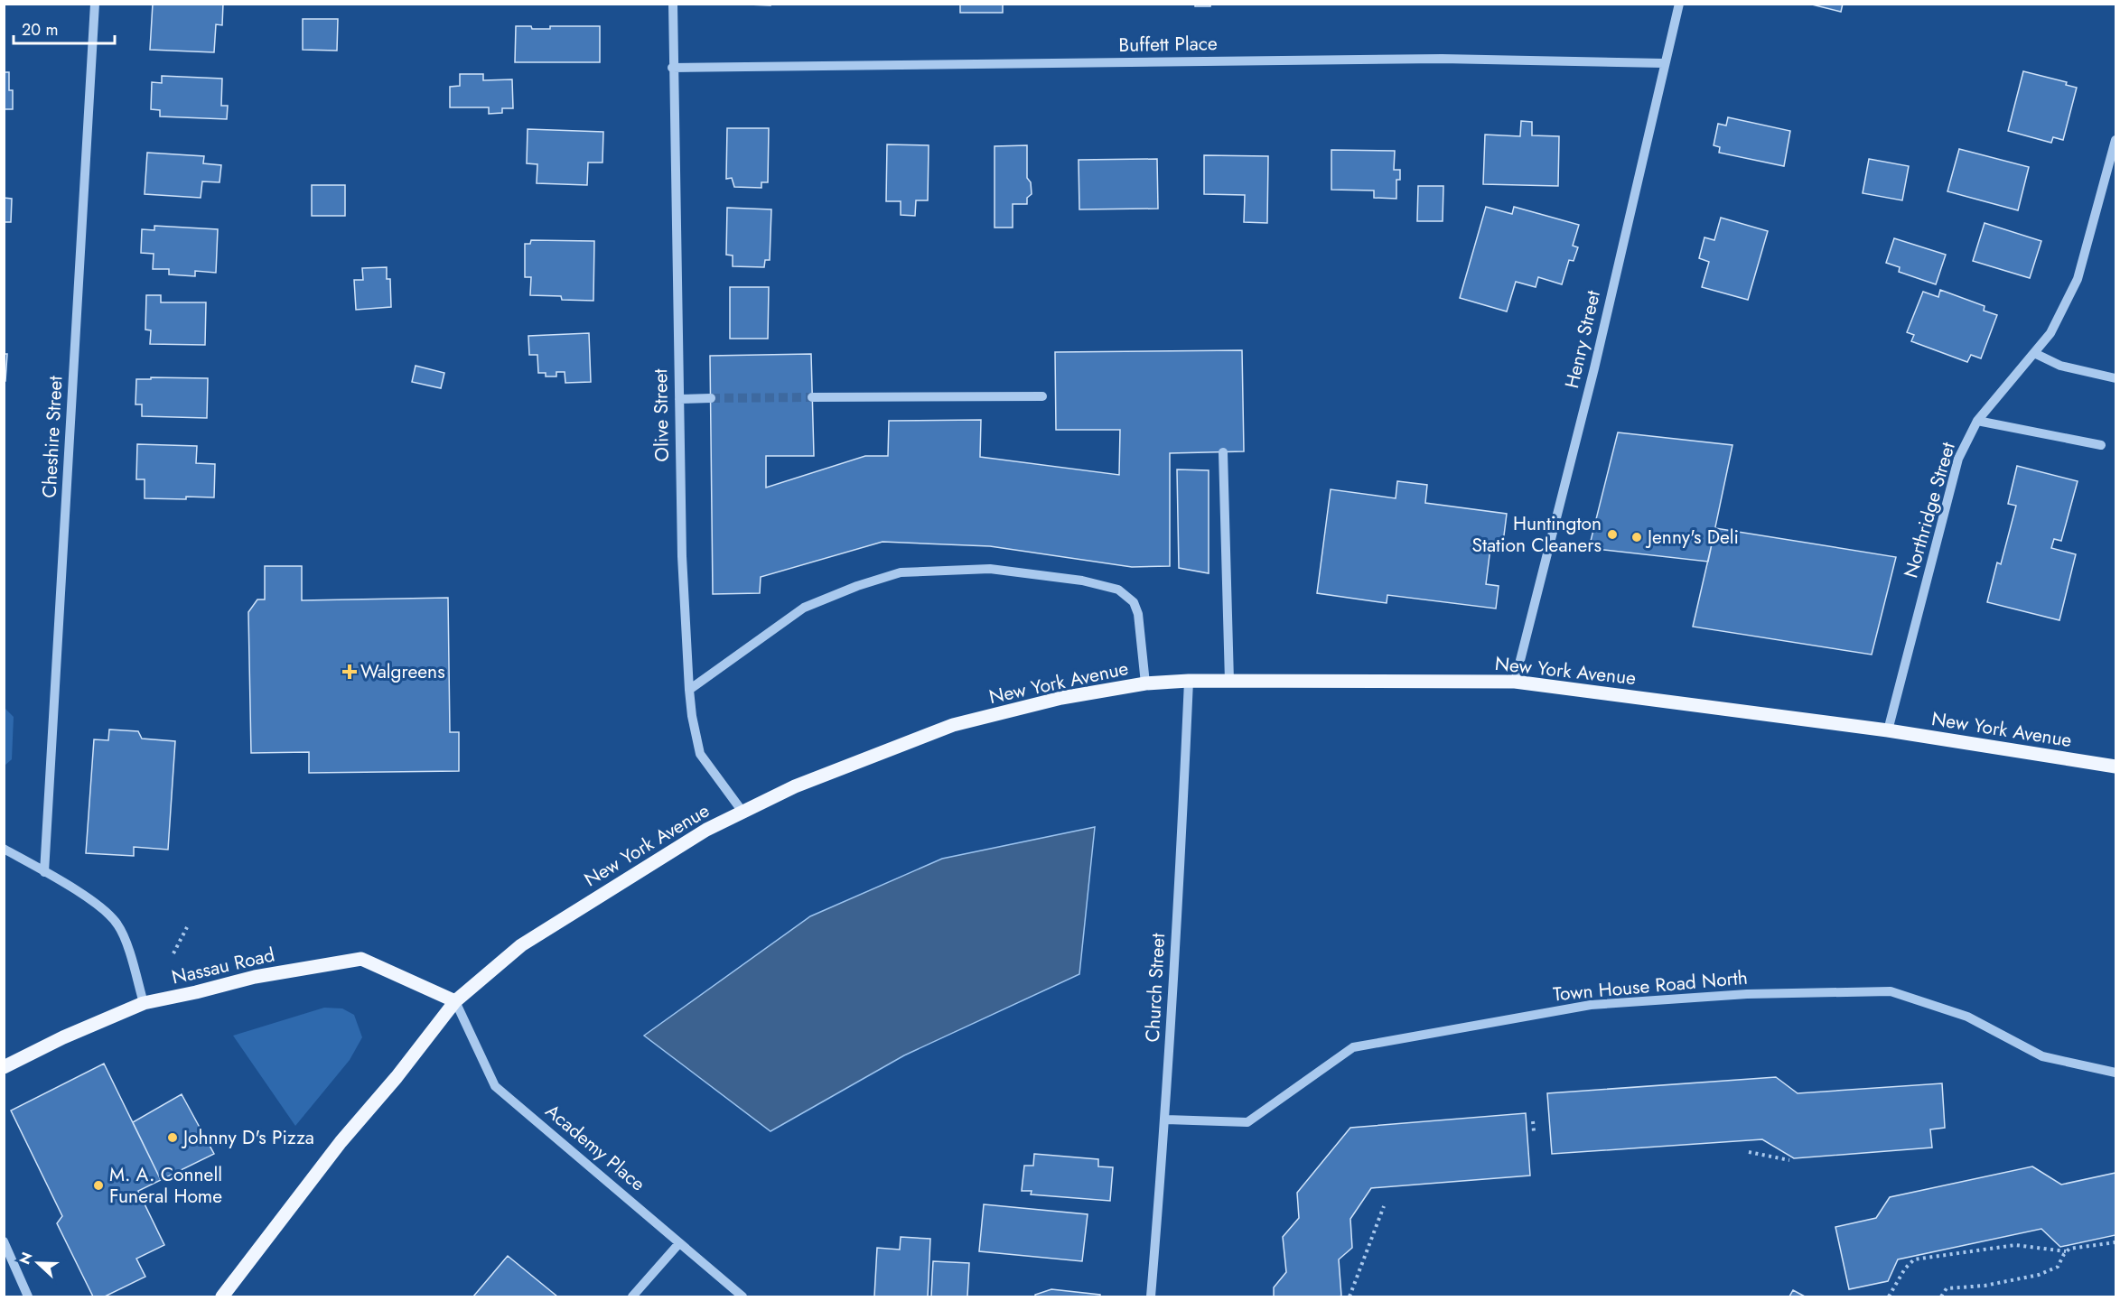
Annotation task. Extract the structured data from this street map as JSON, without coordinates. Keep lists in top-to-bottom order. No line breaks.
{"streets":{"main road":["New York Avenue","Nassau Road"],"street":["Buffett Place","Henry Street","Olive Street","Cheshire Street","Northridge Street","Town House Road North","Church Street","Academy Place"]},"crossings":[["Buffett Place","Henry Street"],["Buffett Place","Olive Street"],["Henry Street","New York Avenue"],["Olive Street","New York Avenue"],["Northridge Street","New York Avenue"],["New York Avenue","Nassau Road"],["New York Avenue","Church Street"],["New York Avenue","Academy Place"],["Nassau Road","Academy Place"],["Town House Road North","Church Street"]],"places":{"other":["Huntington Station Cleaners","Jenny's Deli","Johnny D's Pizza","M. A. Connell Funeral Home"],"health":["Walgreens"]},"scale_bar":"20 m","north":"left"}
